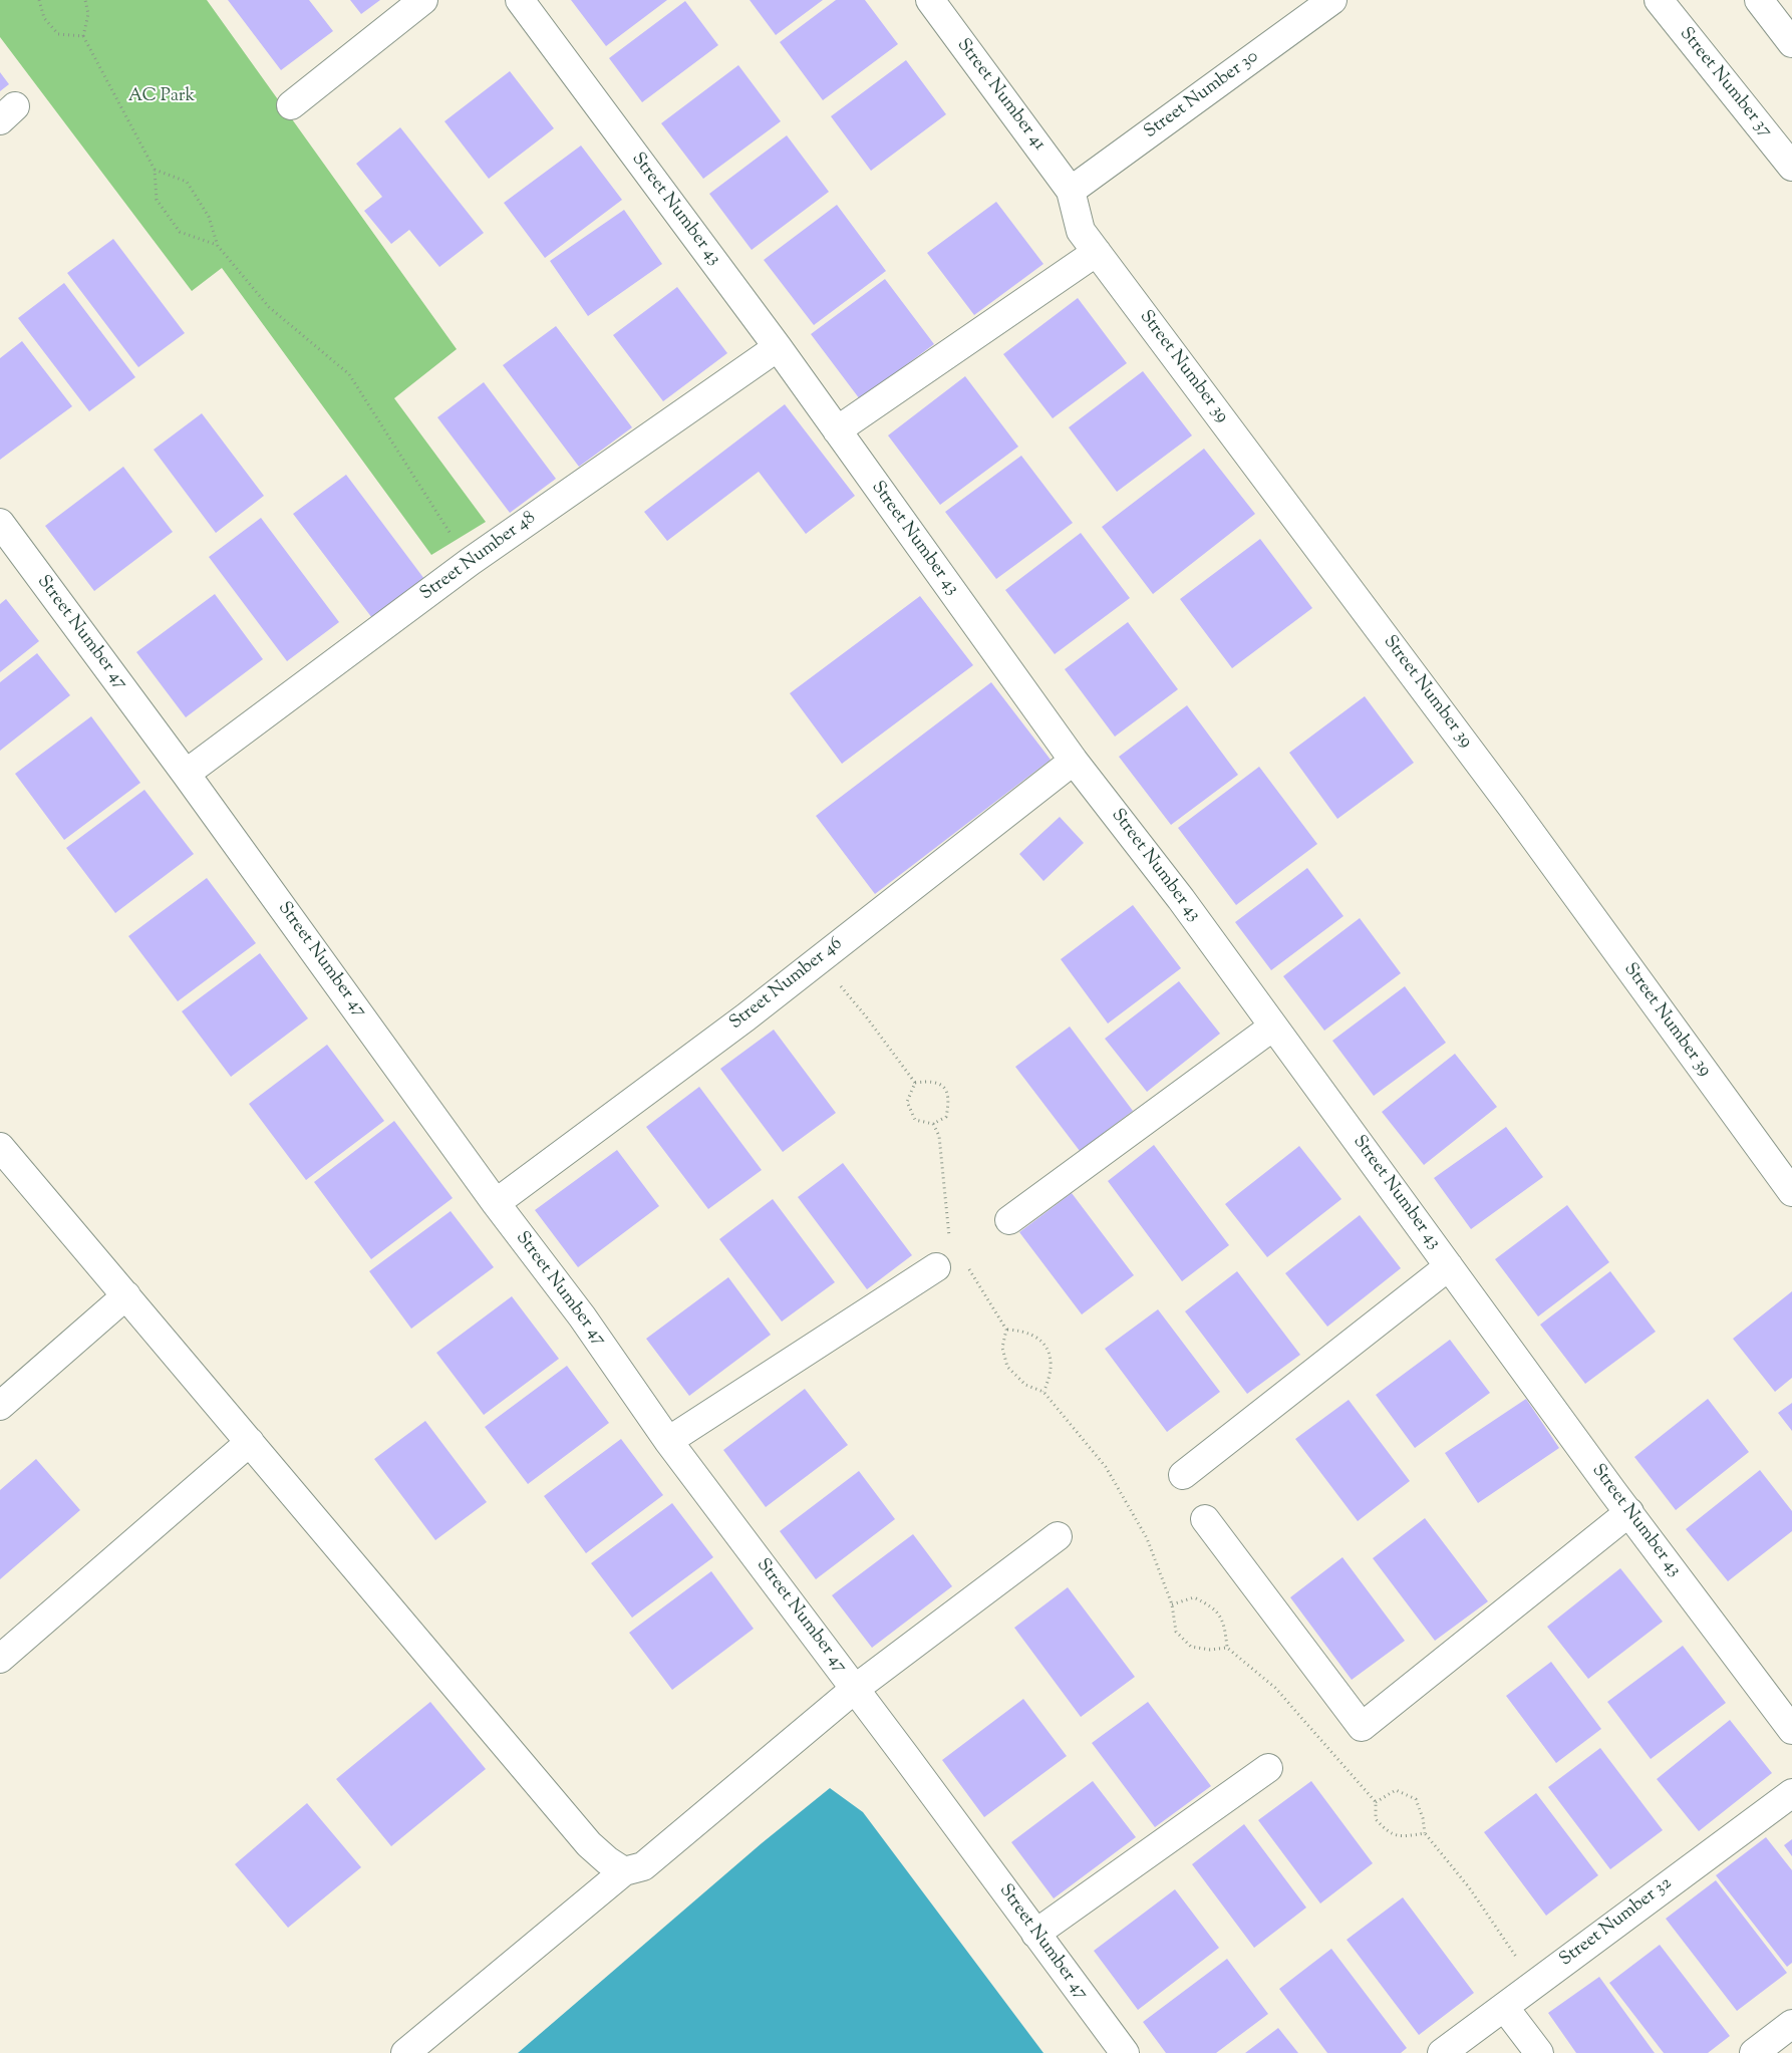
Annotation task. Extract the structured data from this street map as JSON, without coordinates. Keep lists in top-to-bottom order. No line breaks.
{"streets":{"street":["Street Number 37","Street Number 41","Street Number 30","Street Number 43","Street Number 39","Street Number 48","Street Number 47","Street Number 46","Street Number 32"]},"crossings":[["Street Number 41","Street Number 30"],["Street Number 41","Street Number 39"],["Street Number 30","Street Number 39"],["Street Number 43","Street Number 48"],["Street Number 43","Street Number 46"],["Street Number 48","Street Number 47"],["Street Number 47","Street Number 46"]],"parks":["AC Park"]}
